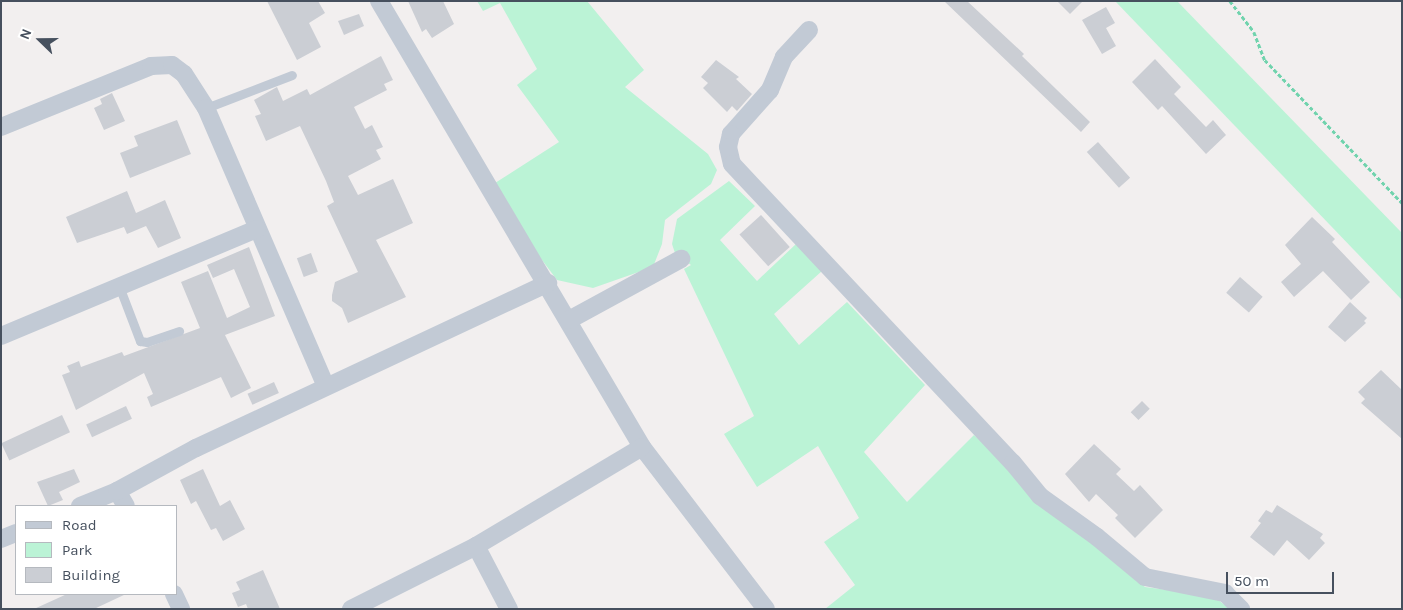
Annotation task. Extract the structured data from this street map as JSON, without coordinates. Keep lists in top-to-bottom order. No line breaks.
{"legend":["Road","Park","Building"],"scale_bar":"50 m","north":"left"}
